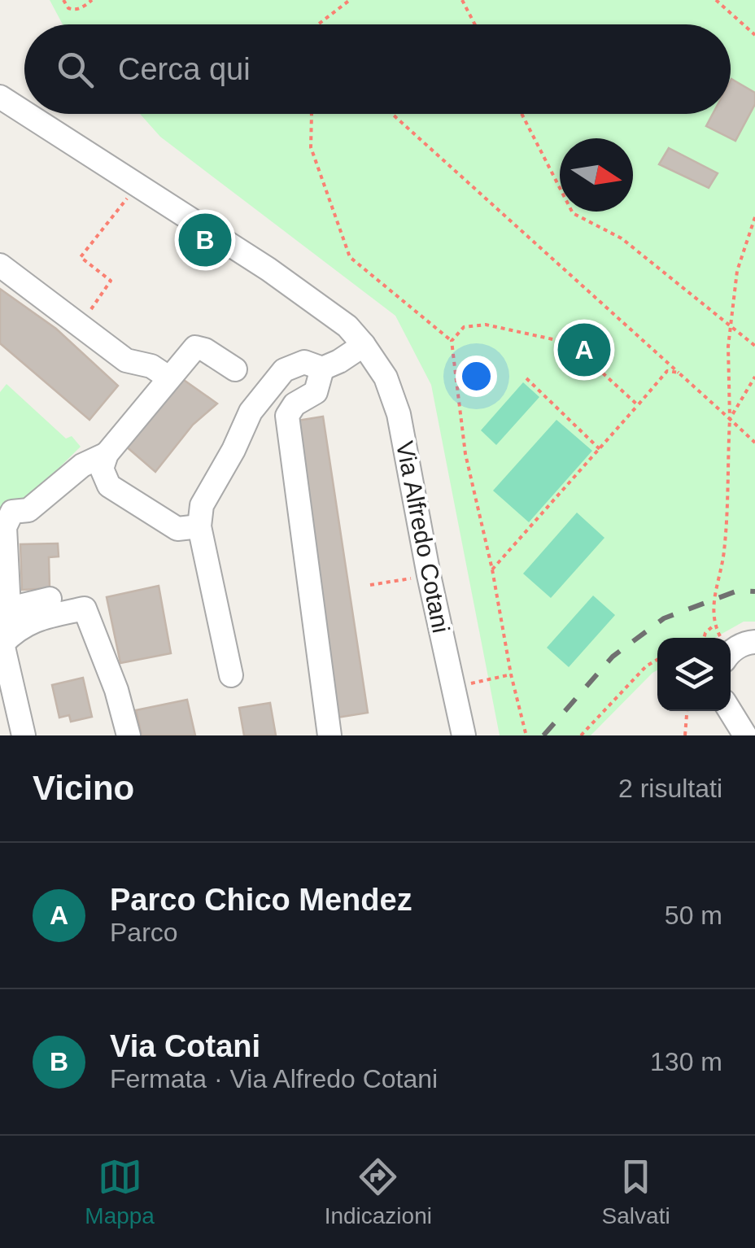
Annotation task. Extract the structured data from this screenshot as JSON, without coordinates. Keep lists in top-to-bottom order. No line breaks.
{"streets":{"street":["Via Alfredo Cotani"]},"north":"right","page":{"search":"Cerca qui","pins":["B","A"],"heading":["Vicino","2 risultati"],"list":[{"mark":"A","name":"Parco Chico Mendez","note":"Parco","value":"50 m"},{"mark":"B","name":"Via Cotani","note":"Fermata · Via Alfredo Cotani","value":"130 m"}],"nav":["Mappa","Indicazioni","Salvati"]}}
